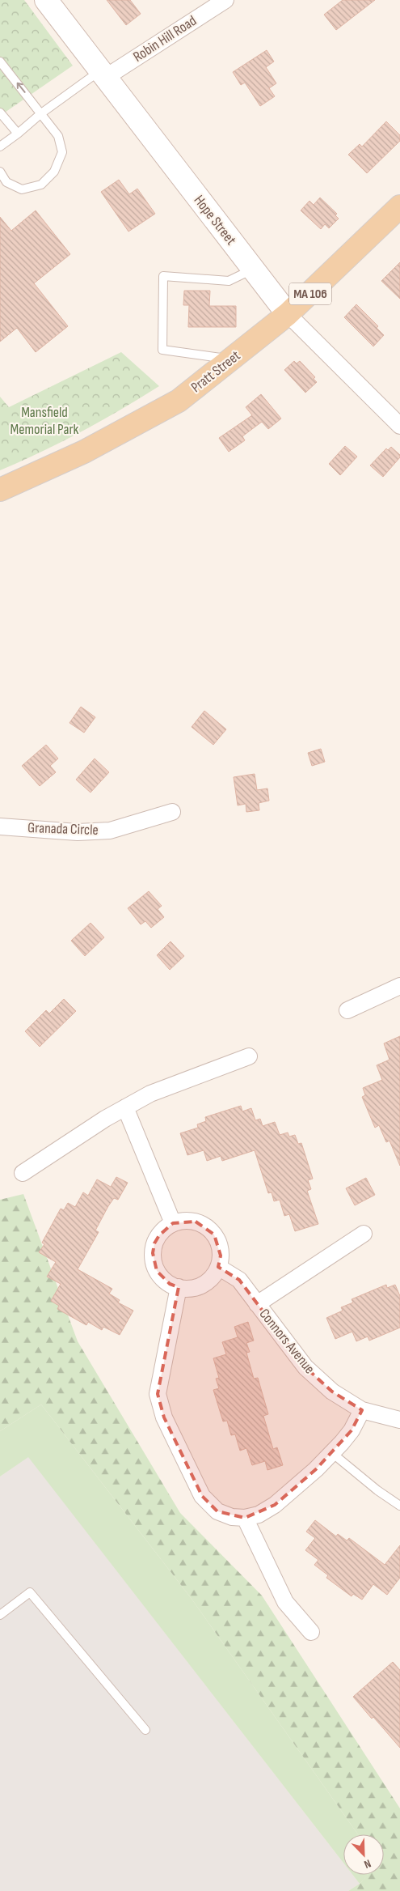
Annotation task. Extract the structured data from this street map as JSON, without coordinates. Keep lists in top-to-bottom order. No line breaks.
{"streets":{"main road":["Hope Street","MA 106","Pratt Street"],"street":["Robin Hill Road","Granada Circle","Connors Avenue"]},"crossings":[["Robin Hill Road","Hope Street"],["Hope Street","Pratt Street"]],"parks":["Mansfield Memorial Park"],"north":"bottom right"}
